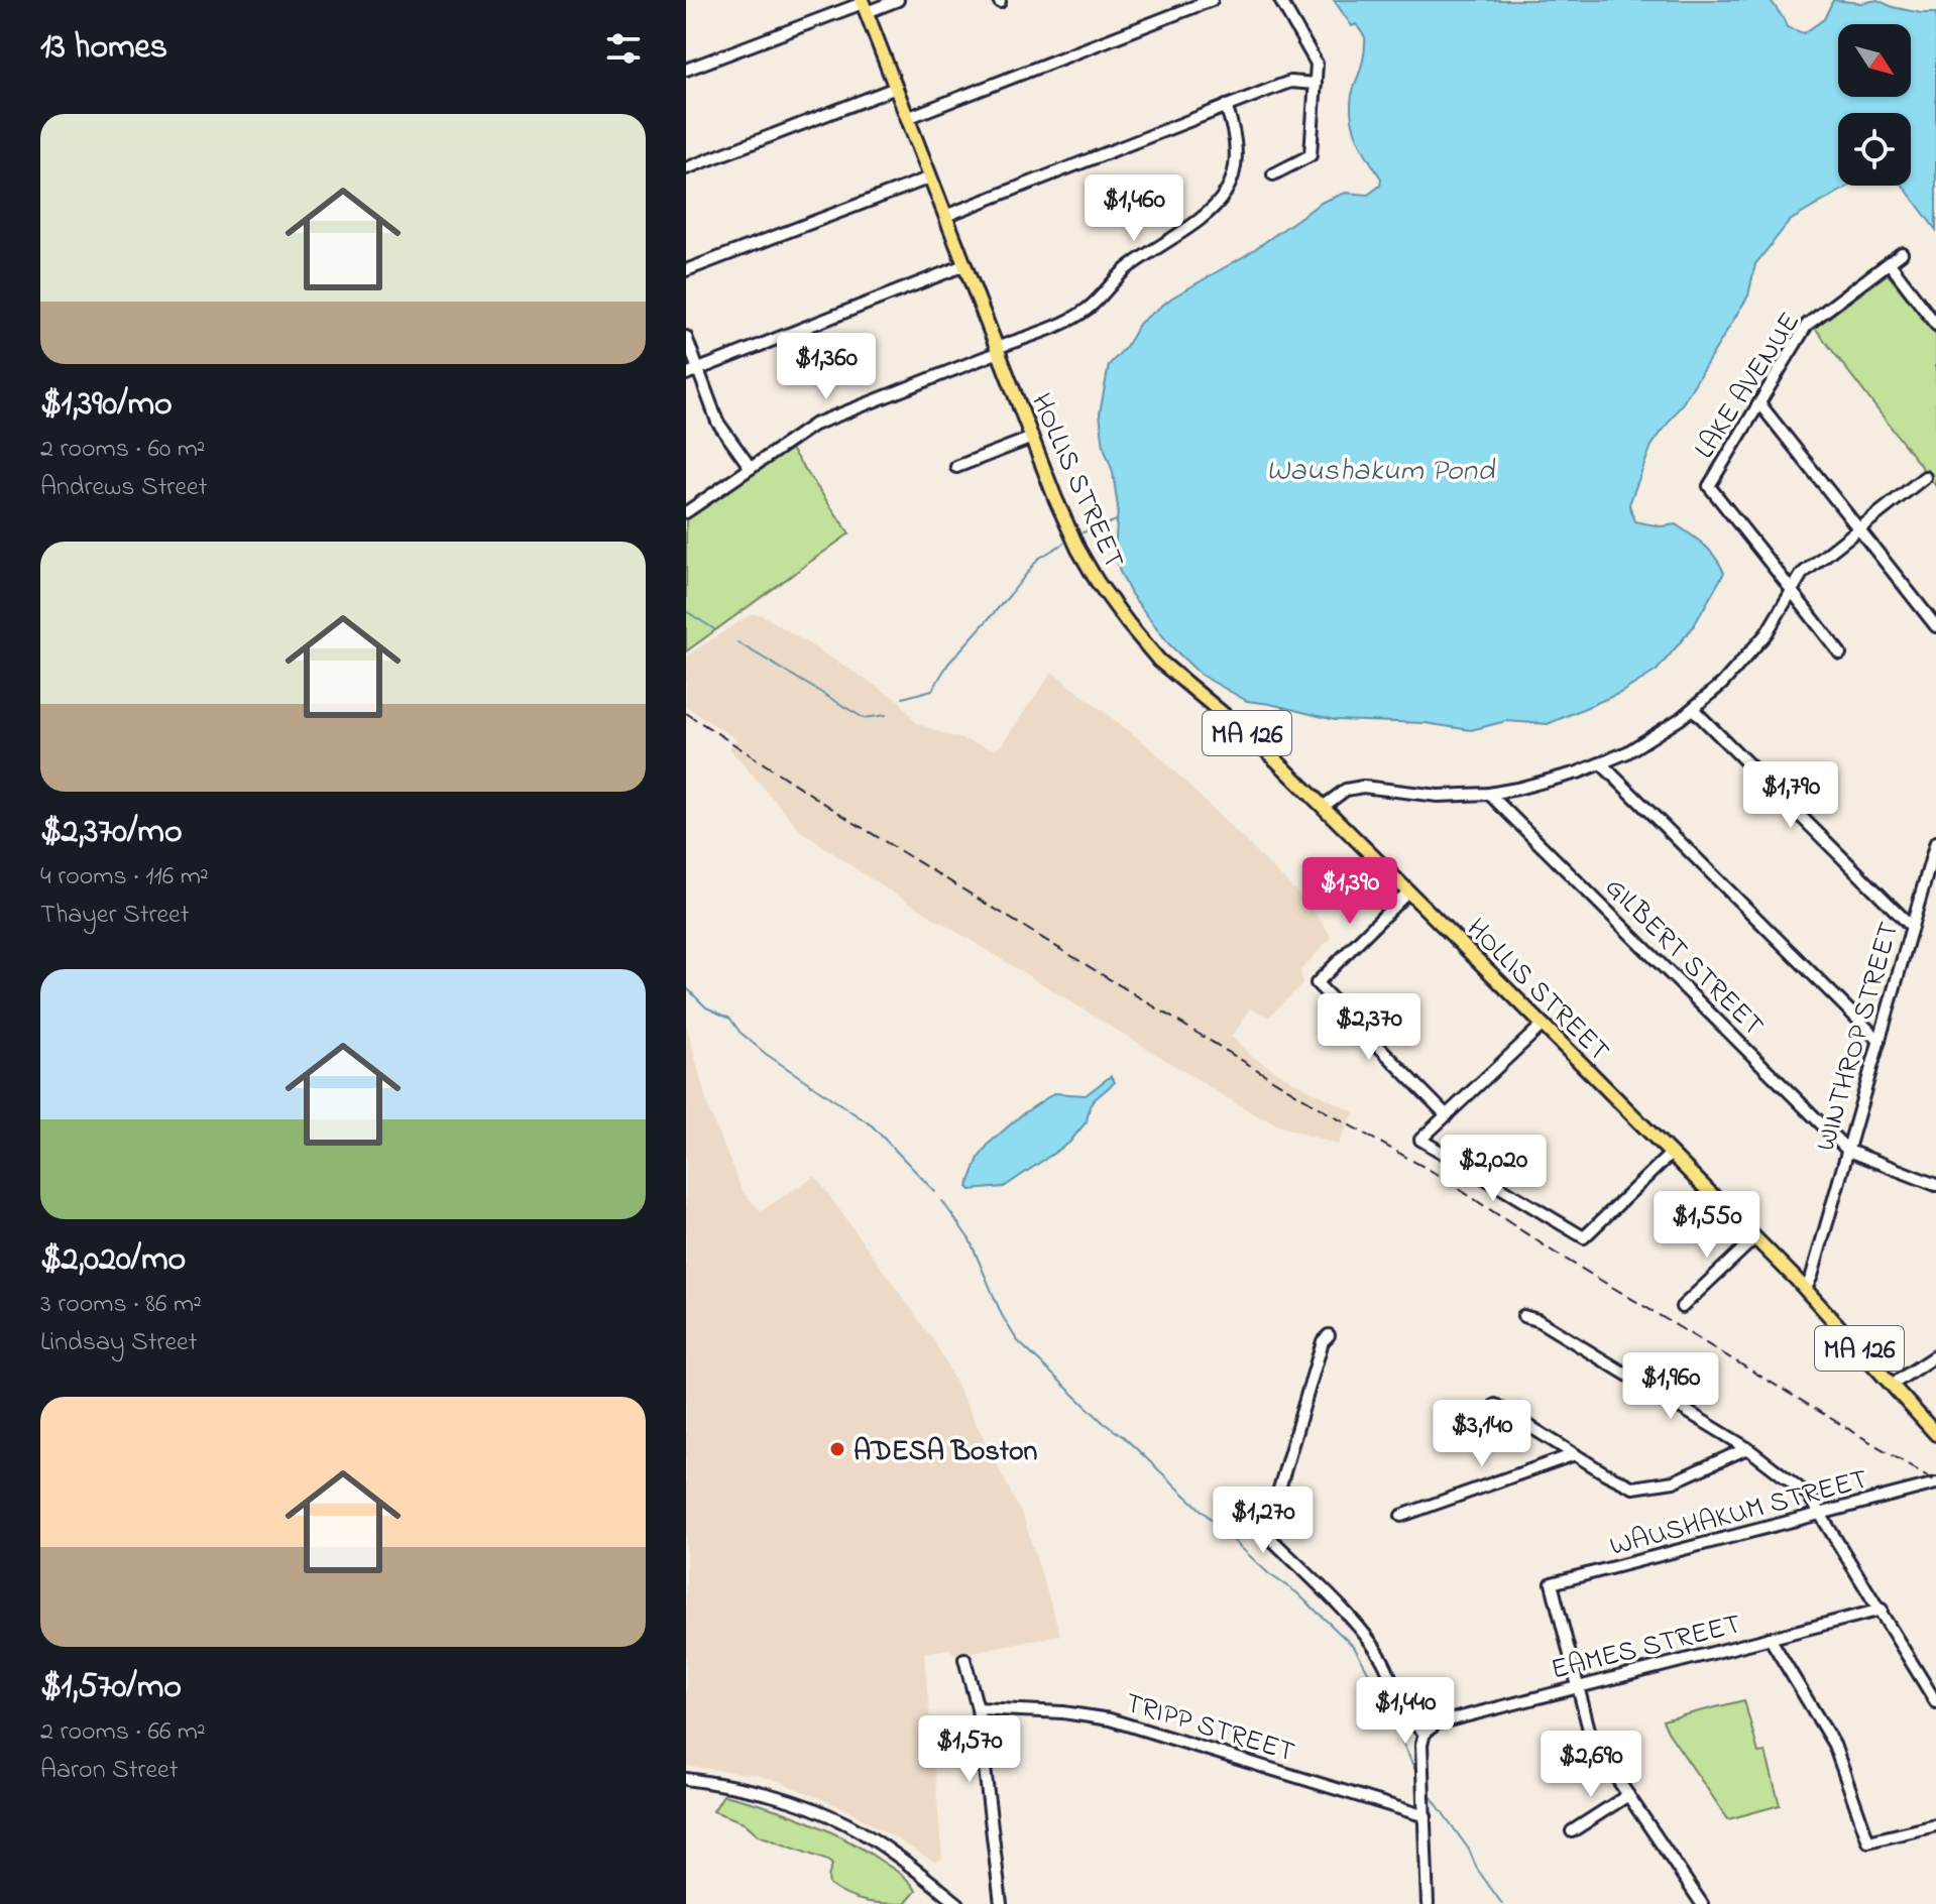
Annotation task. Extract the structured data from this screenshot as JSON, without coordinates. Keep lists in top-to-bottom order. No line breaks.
{"streets":{"main road":["HOLLIS STREET","MA 126"],"street":["LAKE AVENUE","GILBERT STREET","WINTHROP STREET","WAUSHAKUM STREET","EAMES STREET","TRIPP STREET"]},"crossings":[["HOLLIS STREET","WINTHROP STREET"],["GILBERT STREET","WINTHROP STREET"],["WAUSHAKUM STREET","EAMES STREET"]],"water":["Waushakum Pond"],"places":["ADESA Boston"],"north":"bottom right","page":{"heading":"13 homes","list":[{"name":"$1,390/mo","note":"2 rooms · 60 m² · Andrews Street"},{"name":"$2,370/mo","note":"4 rooms · 116 m² · Thayer Street"},{"name":"$2,020/mo","note":"3 rooms · 86 m² · Lindsay Street"},{"name":"$1,570/mo","note":"2 rooms · 66 m² · Aaron Street"}],"price":["$1,460","$1,360","$1,790","$1,390","$2,370","$2,020","$1,550","$1,960","$3,140","$1,270","$1,440","$1,570","$2,690"]}}
